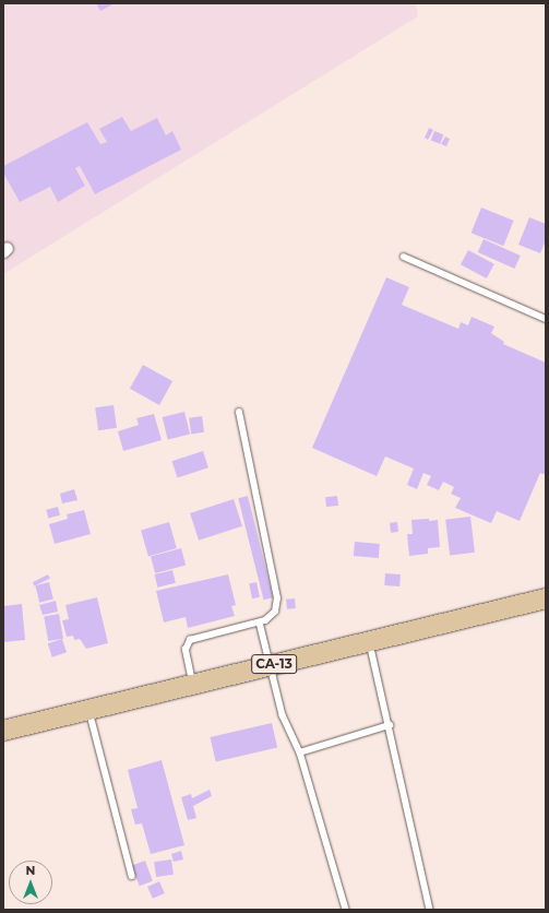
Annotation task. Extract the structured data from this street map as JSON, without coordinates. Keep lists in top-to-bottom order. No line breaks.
{"streets":{"main road":["CA-13"]},"north":"top"}
